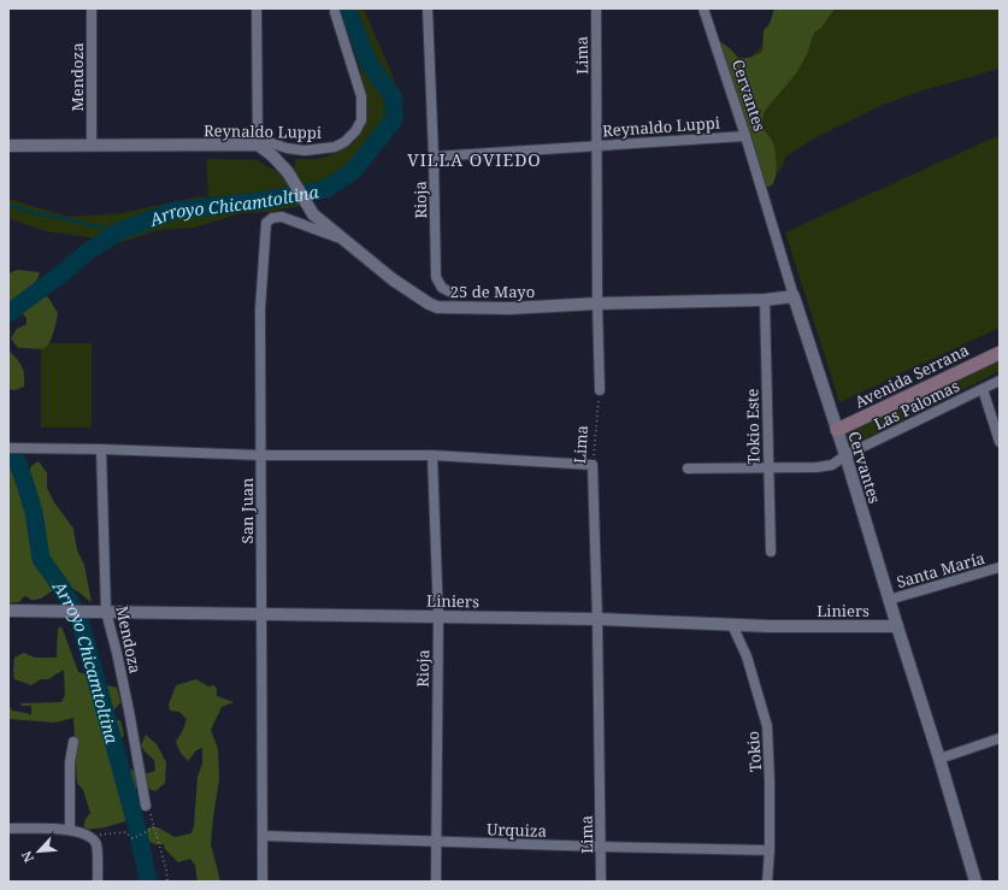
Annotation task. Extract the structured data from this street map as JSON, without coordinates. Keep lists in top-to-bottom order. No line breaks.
{"streets":{"main road":["Avenida Serrana"],"street":["Lima","Mendoza","Cervantes","Reynaldo Luppi","Rioja","25 de Mayo","Las Palomas","Tokio Este","San Juan","Santa María","Liniers","Tokio","Urquiza"]},"crossings":[["Lima","Reynaldo Luppi"],["Lima","25 de Mayo"],["Lima","Liniers"],["Lima","Urquiza"],["Mendoza","Reynaldo Luppi"],["Mendoza","Liniers"],["Cervantes","Reynaldo Luppi"],["Cervantes","25 de Mayo"],["Cervantes","Avenida Serrana"],["Cervantes","Las Palomas"],["Cervantes","Santa María"],["Cervantes","Liniers"],["Reynaldo Luppi","Rioja"],["Reynaldo Luppi","25 de Mayo"],["Rioja","Liniers"],["Rioja","Urquiza"],["25 de Mayo","Tokio Este"],["25 de Mayo","San Juan"],["Las Palomas","Tokio Este"],["San Juan","Liniers"],["San Juan","Urquiza"],["Liniers","Tokio"],["Tokio","Urquiza"]],"districts":["VILLA OVIEDO"],"water":["Arroyo Chicamtoltina"],"north":"bottom left"}
